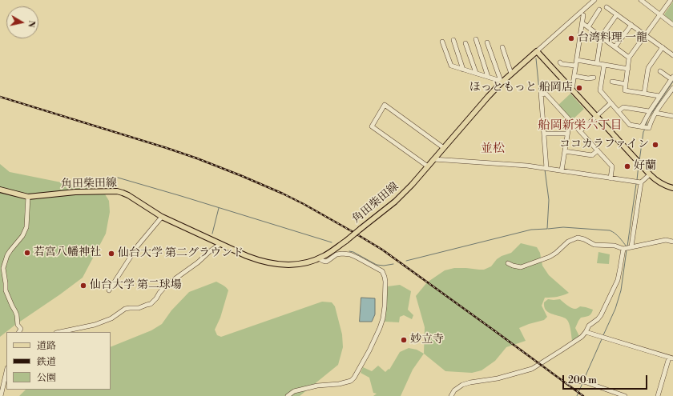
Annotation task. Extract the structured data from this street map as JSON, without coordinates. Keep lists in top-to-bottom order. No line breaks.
{"streets":{"main road":["角田柴田線"]},"districts":["船岡新栄六丁目","並松"],"places":["台湾料理 一龍","ほっともっと 船岡店","ココカラファイン","好蘭","若宮八幡神社","仙台大学 第二グラウンド","仙台大学 第二球場","妙立寺"],"legend":["道路","鉄道","公園"],"scale_bar":"200 m","north":"right"}
